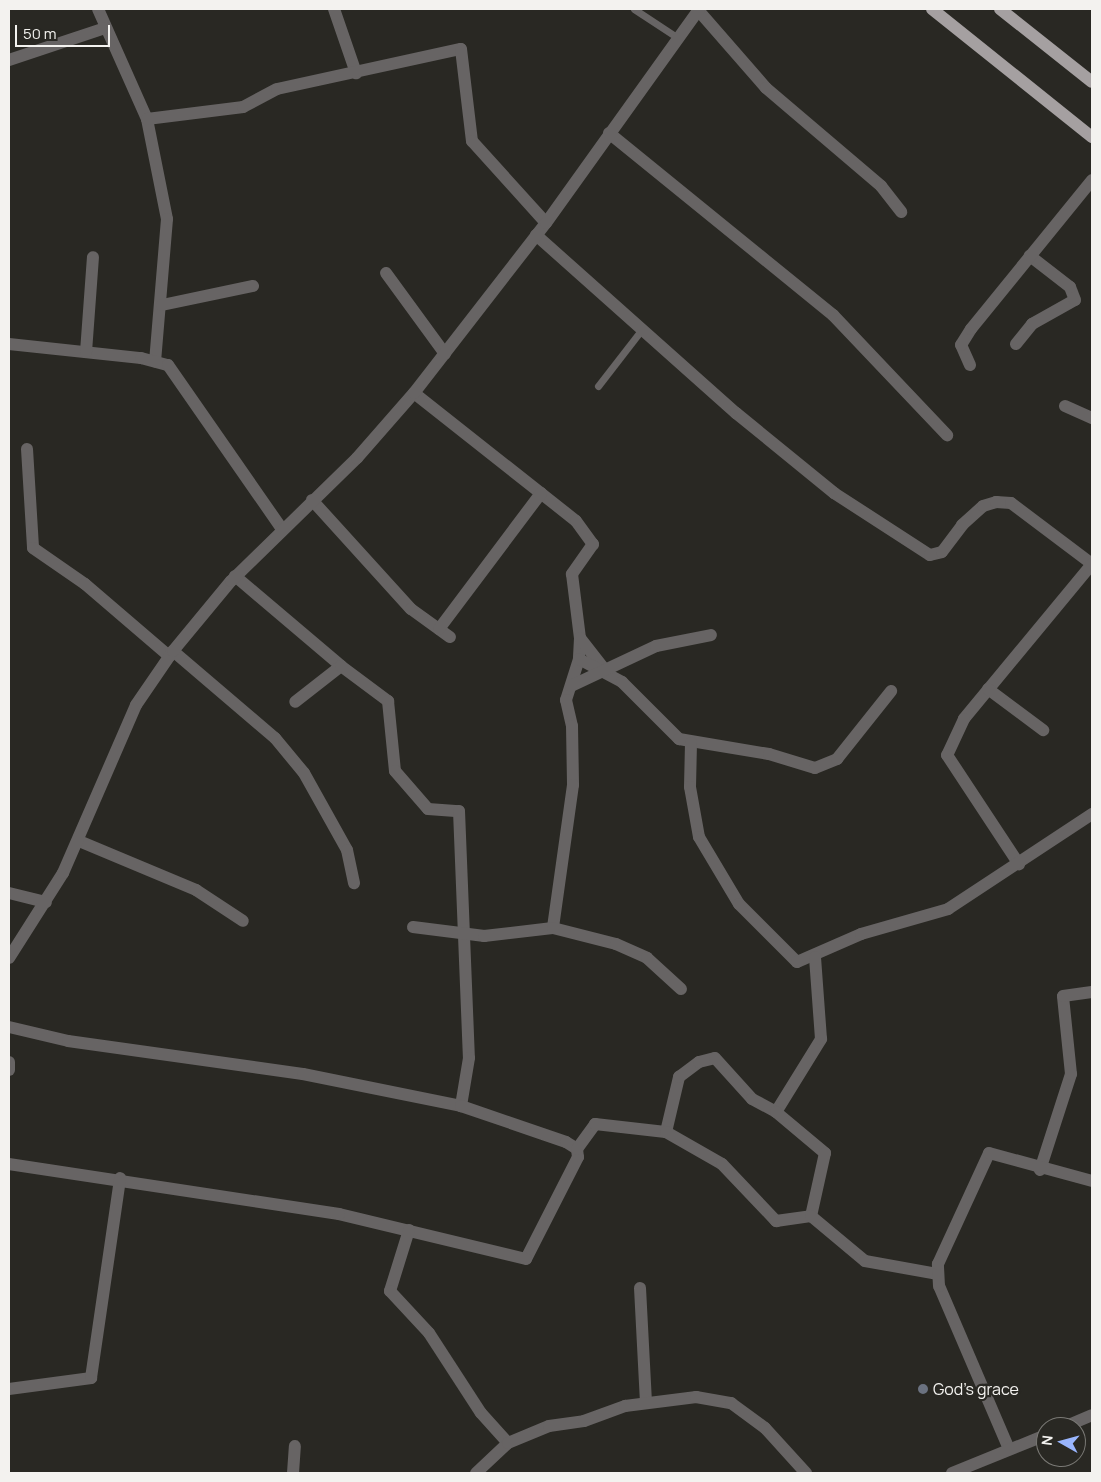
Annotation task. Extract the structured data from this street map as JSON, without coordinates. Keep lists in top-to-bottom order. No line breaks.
{"places":["God's grace"],"scale_bar":"50 m","north":"left"}
